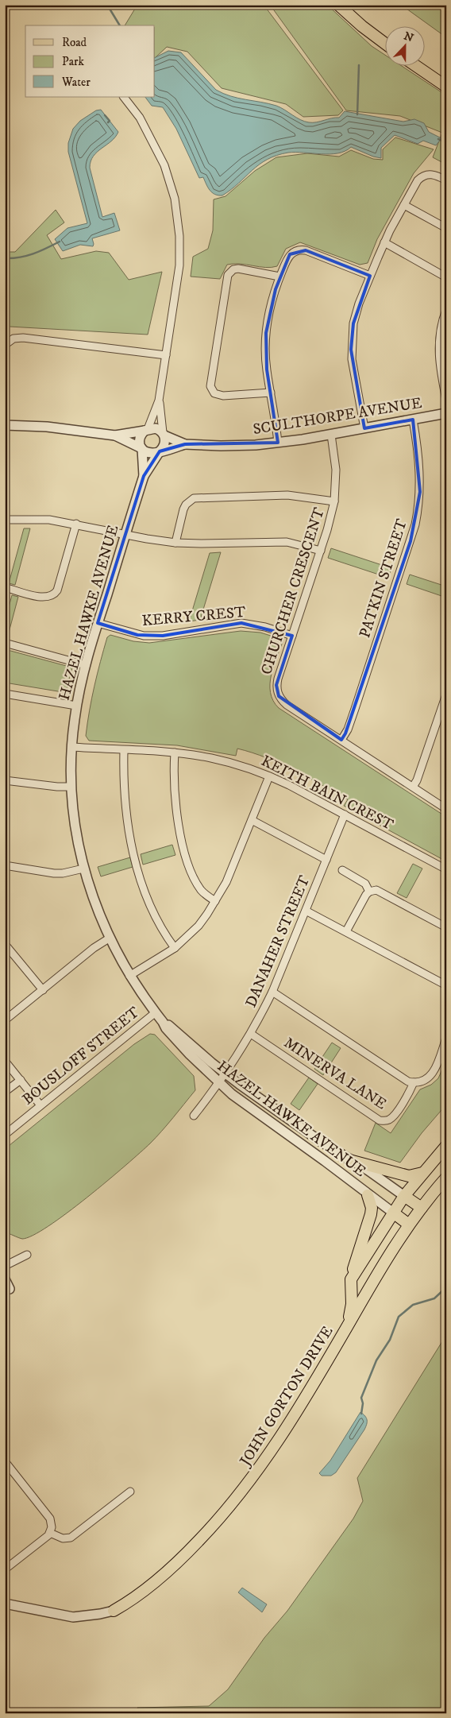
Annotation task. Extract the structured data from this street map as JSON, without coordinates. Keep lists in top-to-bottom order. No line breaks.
{"streets":{"main road":["JOHN GORTON DRIVE"],"street":["SCULTHORPE AVENUE","PATKIN STREET","CHURCHER CRESCENT","HAZEL HAWKE AVENUE","KERRY CREST","KEITH BAIN CREST","DANAHER STREET","BOUSLOFF STREET","MINERVA LANE"]},"crossings":[["SCULTHORPE AVENUE","PATKIN STREET"],["SCULTHORPE AVENUE","CHURCHER CRESCENT"],["SCULTHORPE AVENUE","HAZEL HAWKE AVENUE"],["PATKIN STREET","CHURCHER CRESCENT"],["CHURCHER CRESCENT","KERRY CREST"],["HAZEL HAWKE AVENUE","KERRY CREST"],["HAZEL HAWKE AVENUE","KEITH BAIN CREST"],["HAZEL HAWKE AVENUE","DANAHER STREET"],["HAZEL HAWKE AVENUE","BOUSLOFF STREET"],["HAZEL HAWKE AVENUE","JOHN GORTON DRIVE"],["KEITH BAIN CREST","DANAHER STREET"],["DANAHER STREET","MINERVA LANE"]],"legend":["Road","Park","Water"],"north":"top"}
